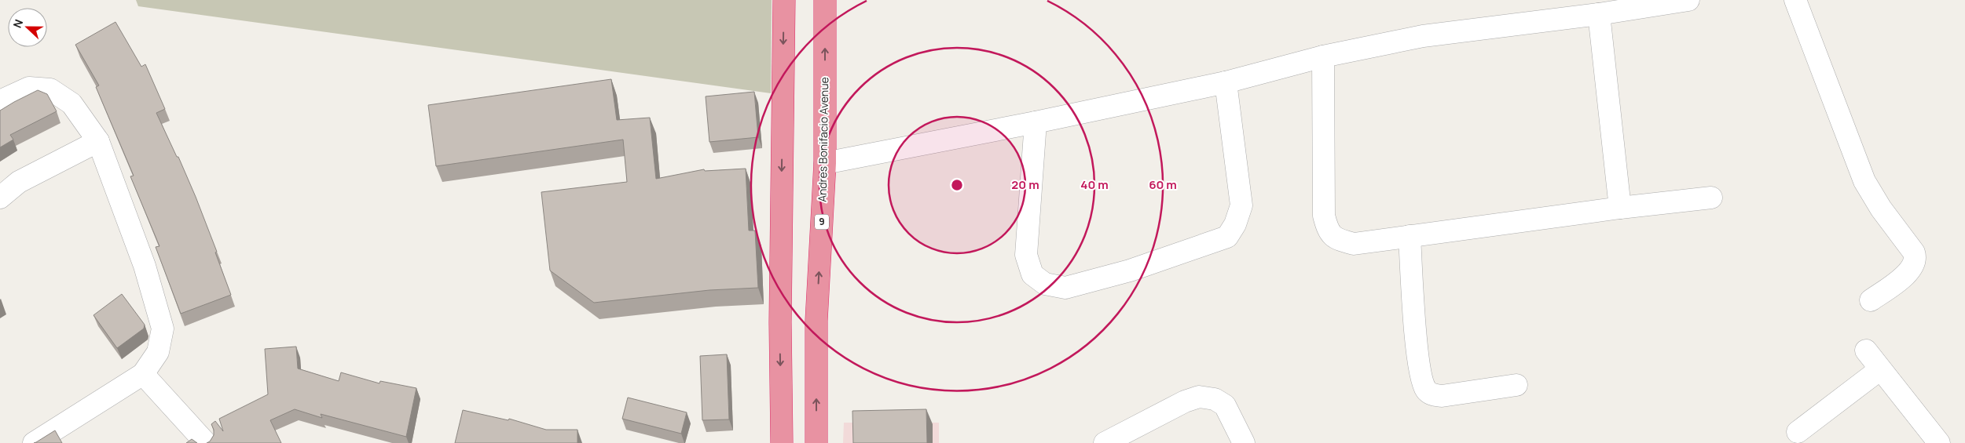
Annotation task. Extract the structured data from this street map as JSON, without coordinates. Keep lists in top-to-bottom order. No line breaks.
{"streets":{"highway":["Andres Bonifacio Avenue","9"]},"north":"left","rings":["20 m","40 m","60 m"]}
